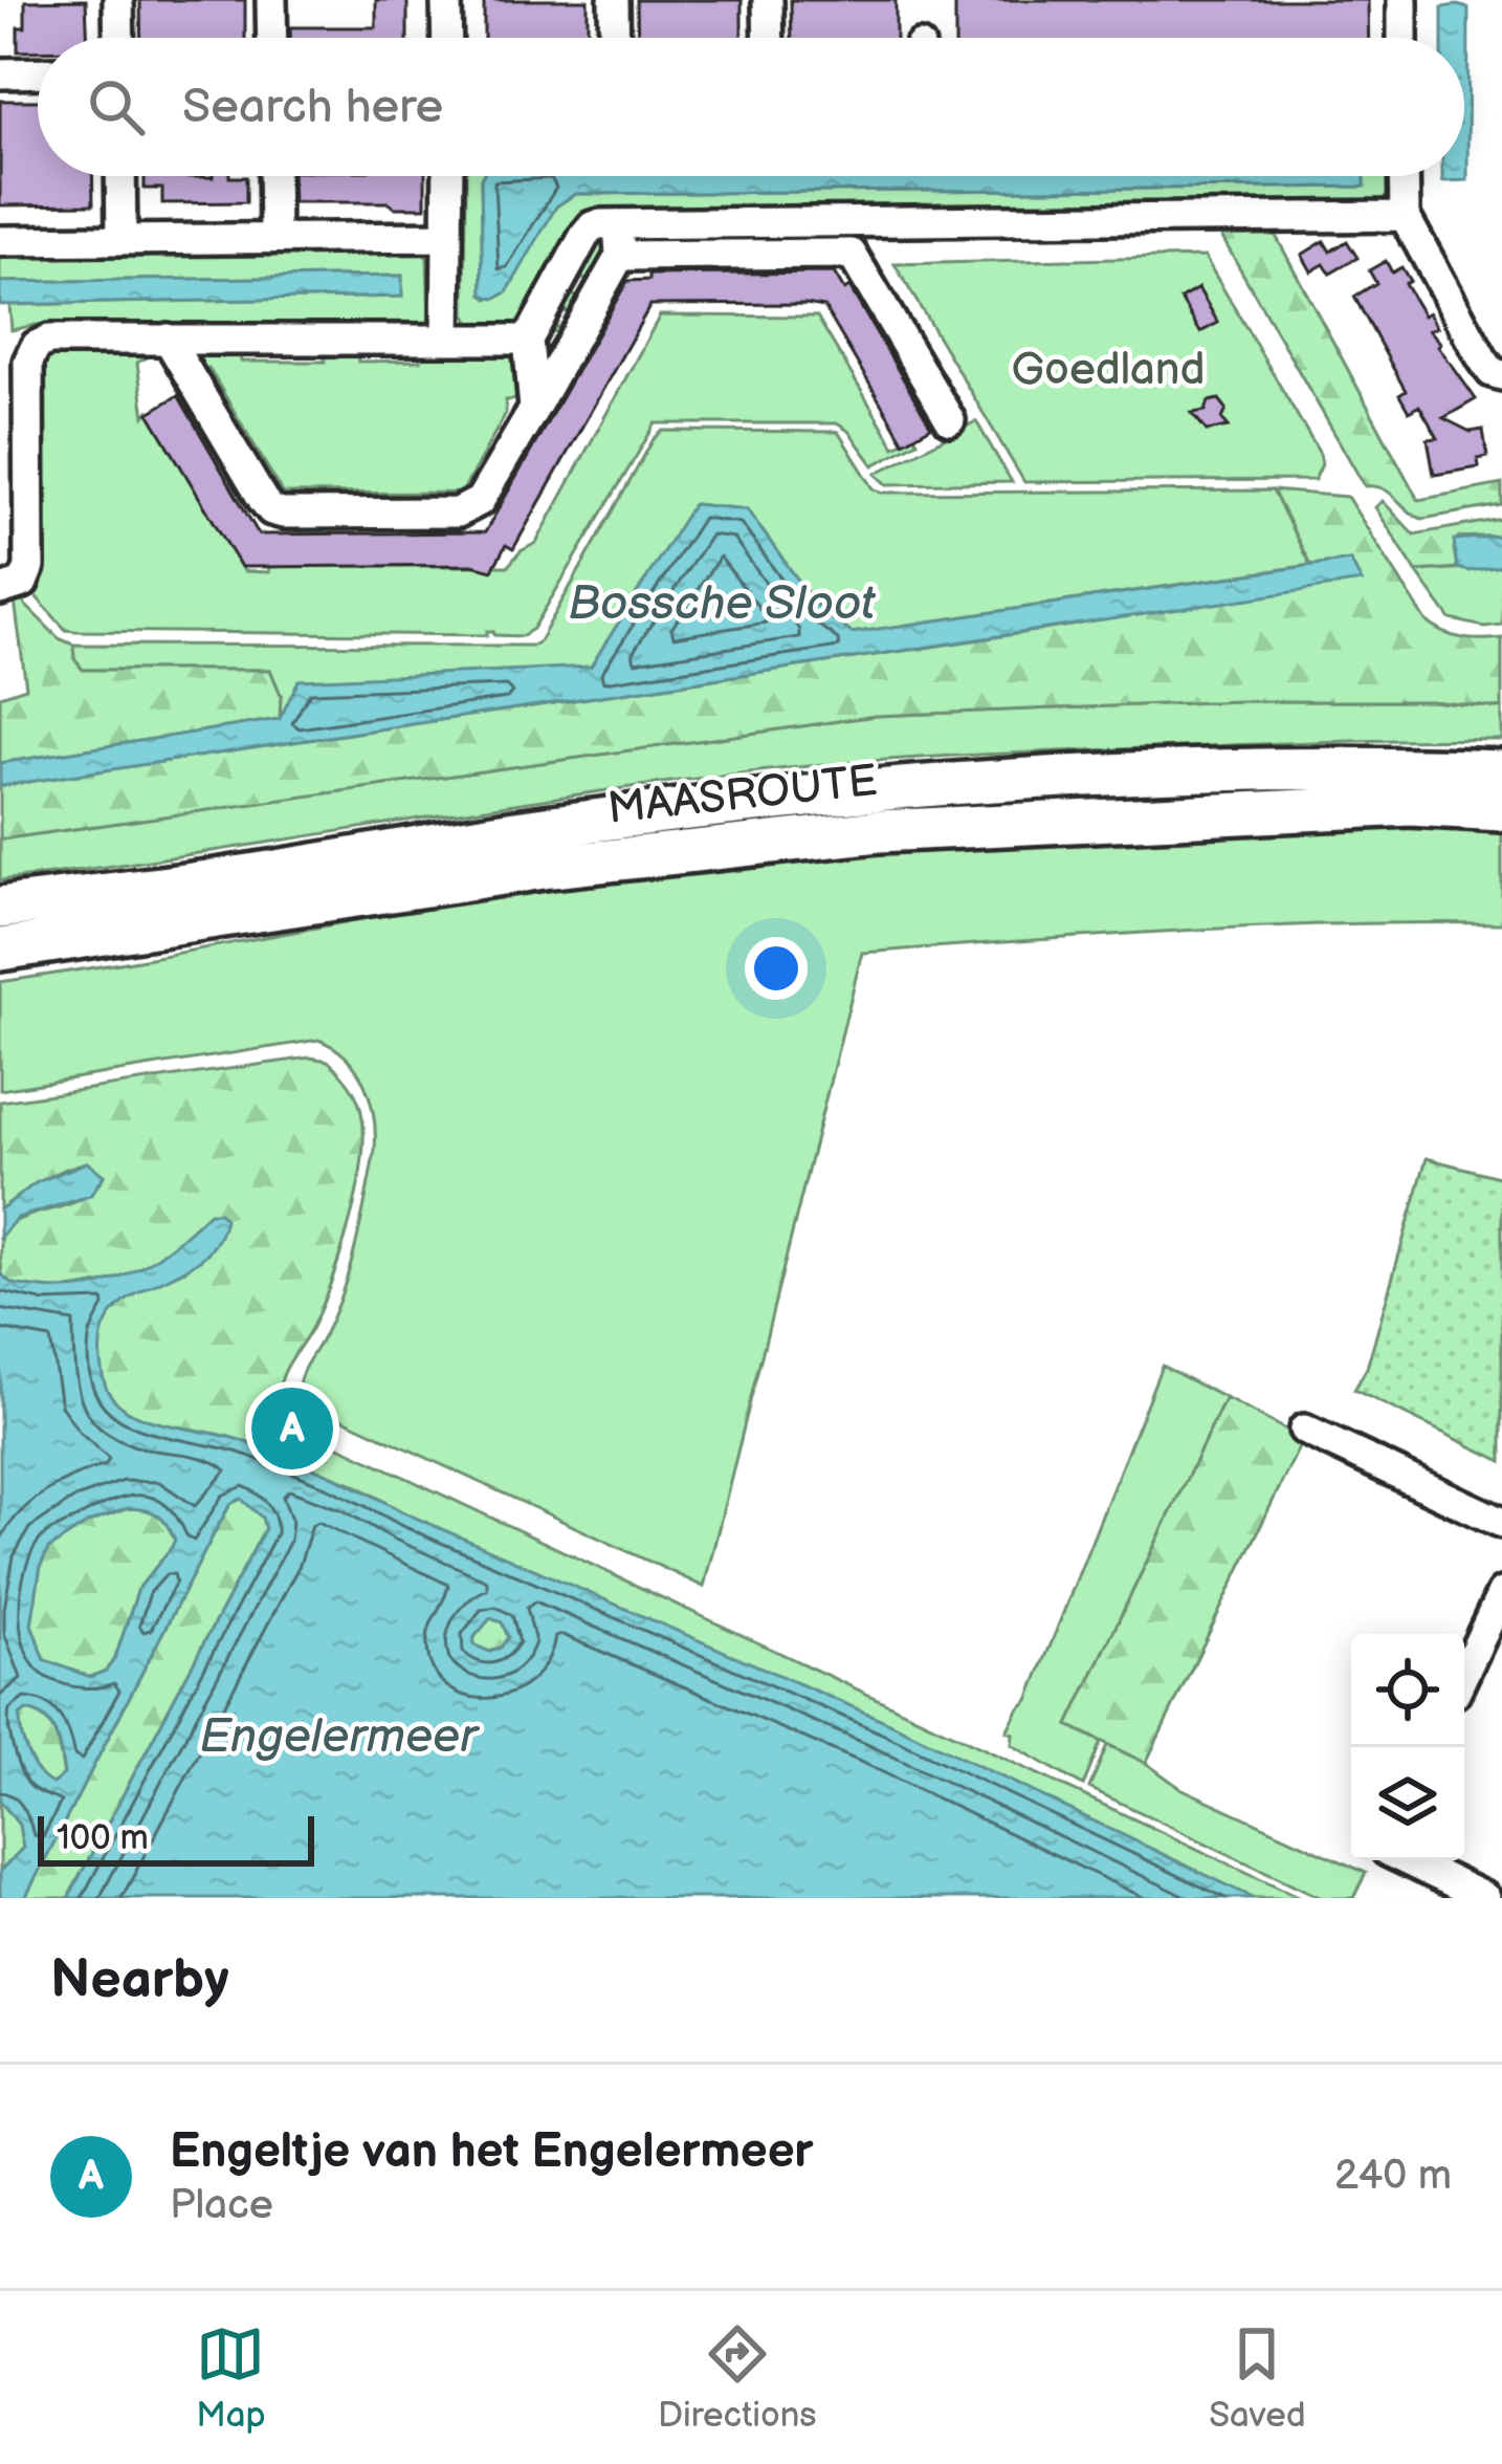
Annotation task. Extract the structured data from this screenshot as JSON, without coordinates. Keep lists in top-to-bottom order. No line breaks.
{"streets":{"highway":["MAASROUTE"]},"water":["Bossche Sloot","Engelermeer"],"parks":["Goedland"],"scale_bar":"100 m","page":{"search":"Search here","pins":"A","scale":"100 m","heading":"Nearby","list":[{"mark":"A","name":"Engeltje van het Engelermeer","note":"Place","value":"240 m"}],"nav":["Map","Directions","Saved"]}}
